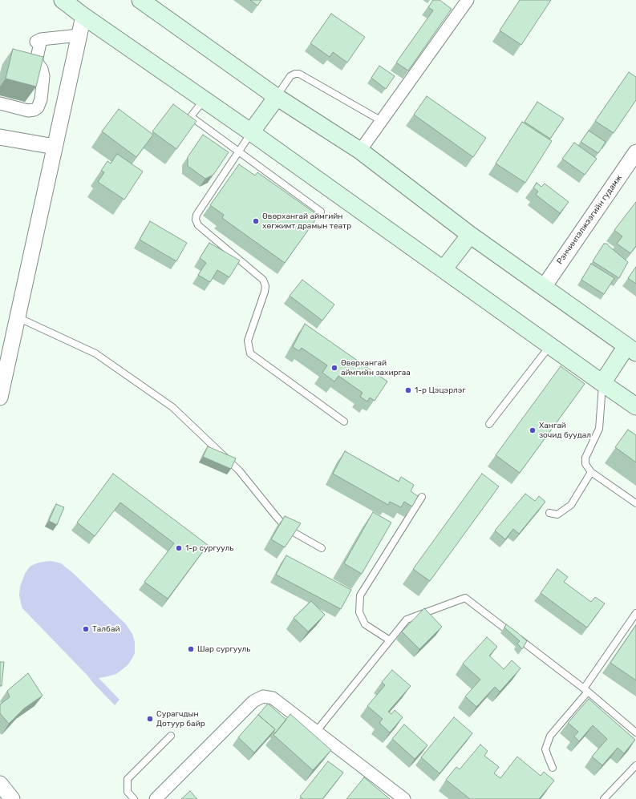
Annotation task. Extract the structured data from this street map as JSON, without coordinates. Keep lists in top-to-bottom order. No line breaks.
{"streets":{"street":["Рэнчинпэлжээгийн гудамж"]},"places":["Өвөрхангай аймгийн хөгжимт драмын театр","Өвөрхангай аймгийн захиргаа","1-р Цэцэрлэг","Хангай зочид буудал","1-р сургууль","Талбай","Шар сургууль","Сурагчдын Дотуур байр"]}
